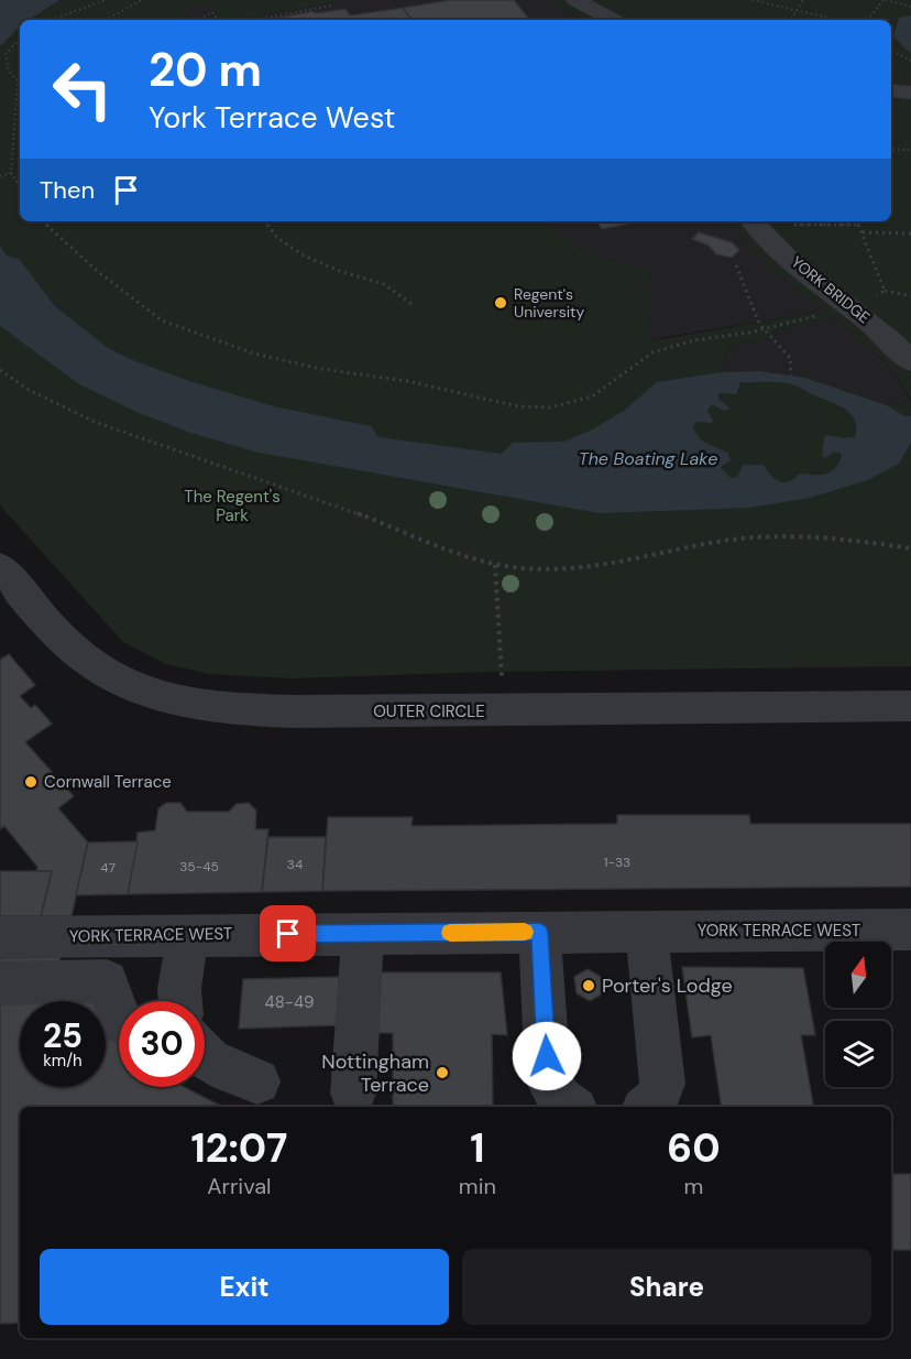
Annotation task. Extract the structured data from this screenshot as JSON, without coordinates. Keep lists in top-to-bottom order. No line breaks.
{"streets":{"street":["YORK BRIDGE","OUTER CIRCLE","YORK TERRACE WEST"]},"water":["The Boating Lake"],"parks":["The Regent's Park"],"places":["Regent's University","Cornwall Terrace","Porter's Lodge","Nottingham Terrace"],"house_numbers":["1-33","34","35-45","47","48-49"],"north":"top","page":{"turn":["20 m","York Terrace West"],"then":"Then","speed":"25 km/h","limit":"30","eta":["12:07","Arrival","1","min","60","m"],"buttons":["Exit","Share"]}}
